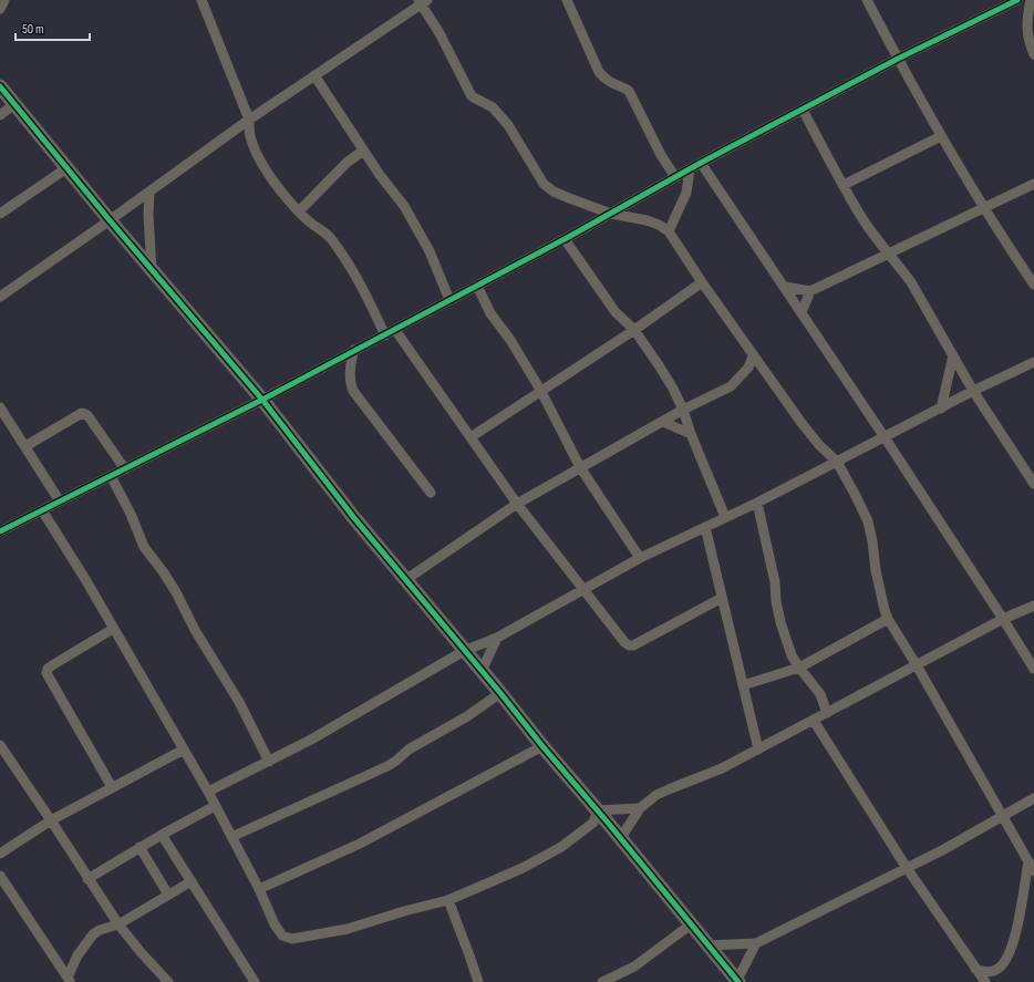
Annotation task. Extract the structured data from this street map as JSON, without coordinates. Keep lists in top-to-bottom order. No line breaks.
{"scale_bar":"50 m"}
